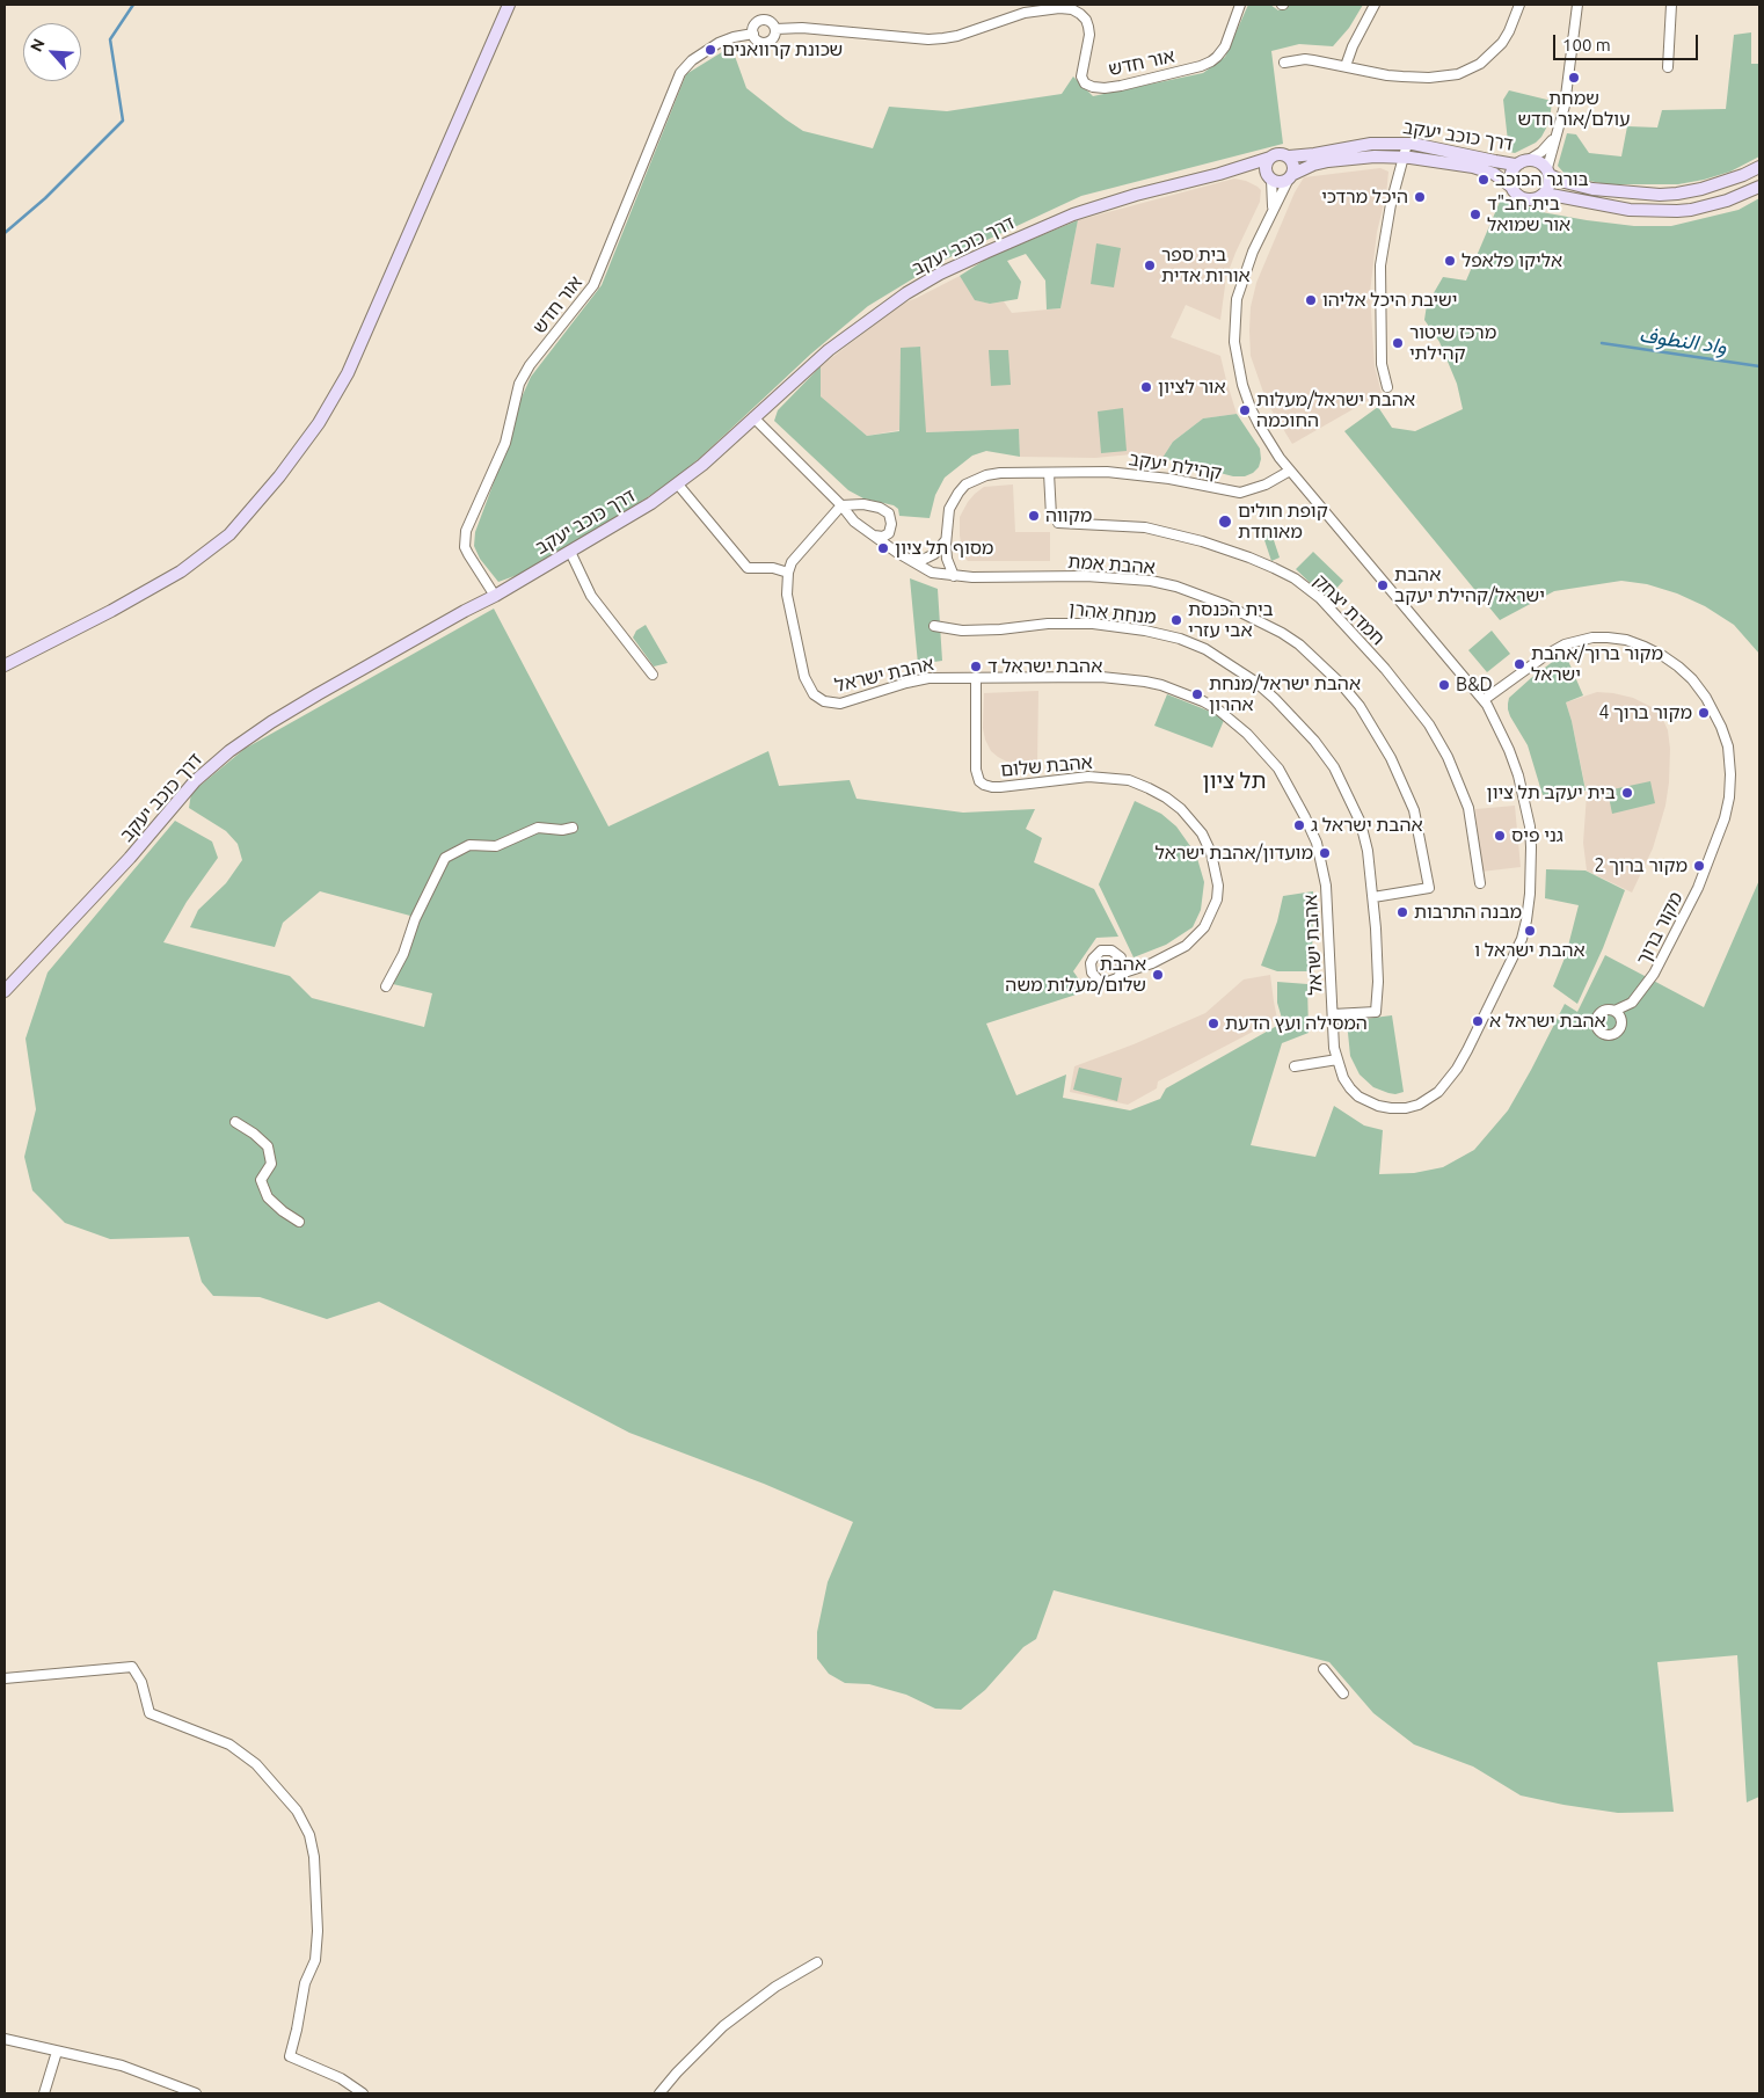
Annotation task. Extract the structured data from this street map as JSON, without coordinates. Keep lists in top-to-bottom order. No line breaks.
{"streets":{"street":["אור חדש","דרך כוכב יעקב","קהילת יעקב","אהבת אמת","חמדת יצחק","מנחת אהרן","אהבת ישראל","אהבת שלום","מקור ברוך"]},"crossings":[["אור חדש","דרך כוכב יעקב"],["דרך כוכב יעקב","אהבת אמת"],["דרך כוכב יעקב","אהבת ישראל"],["קהילת יעקב","אהבת אמת"],["קהילת יעקב","חמדת יצחק"],["קהילת יעקב","אהבת ישראל"],["אהבת אמת","מנחת אהרן"],["מנחת אהרן","אהבת ישראל"],["אהבת ישראל","אהבת שלום"],["אהבת ישראל","מקור ברוך"]],"districts":["תל ציון"],"water":["واد النطوف"],"places":["שכונת קרוואנים","שמחת עולם/אור חדש","בורגר הכוכב","היכל מרדכי","בית חב\"ד אור שמואל","אליקו פלאפל","בית ספר אורות אדית","ישיבת היכל אליהו","מרכז שיטור קהילתי","אור לציון","אהבת ישראל/מעלות החוכמה","מקווה","קופת חולים מאוחדת","מסוף תל ציון","אהבת ישראל/קהילת יעקב","בית הכנסת אבי עזרי","מקור ברוך/אהבת ישראל","אהבת ישראל ד","B&D","אהבת ישראל/מנחת אהרון","מקור ברוך 4","בית יעקב תל ציון","אהבת ישראל ג","גני פיס","מועדון/אהבת ישראל","מקור ברוך 2","מבנה התרבות","אהבת ישראל ו","אהבת שלום/מעלות משה","אהבת ישראל א","המסילה ועץ הדעת"],"scale_bar":"100 m","north":"top left"}
